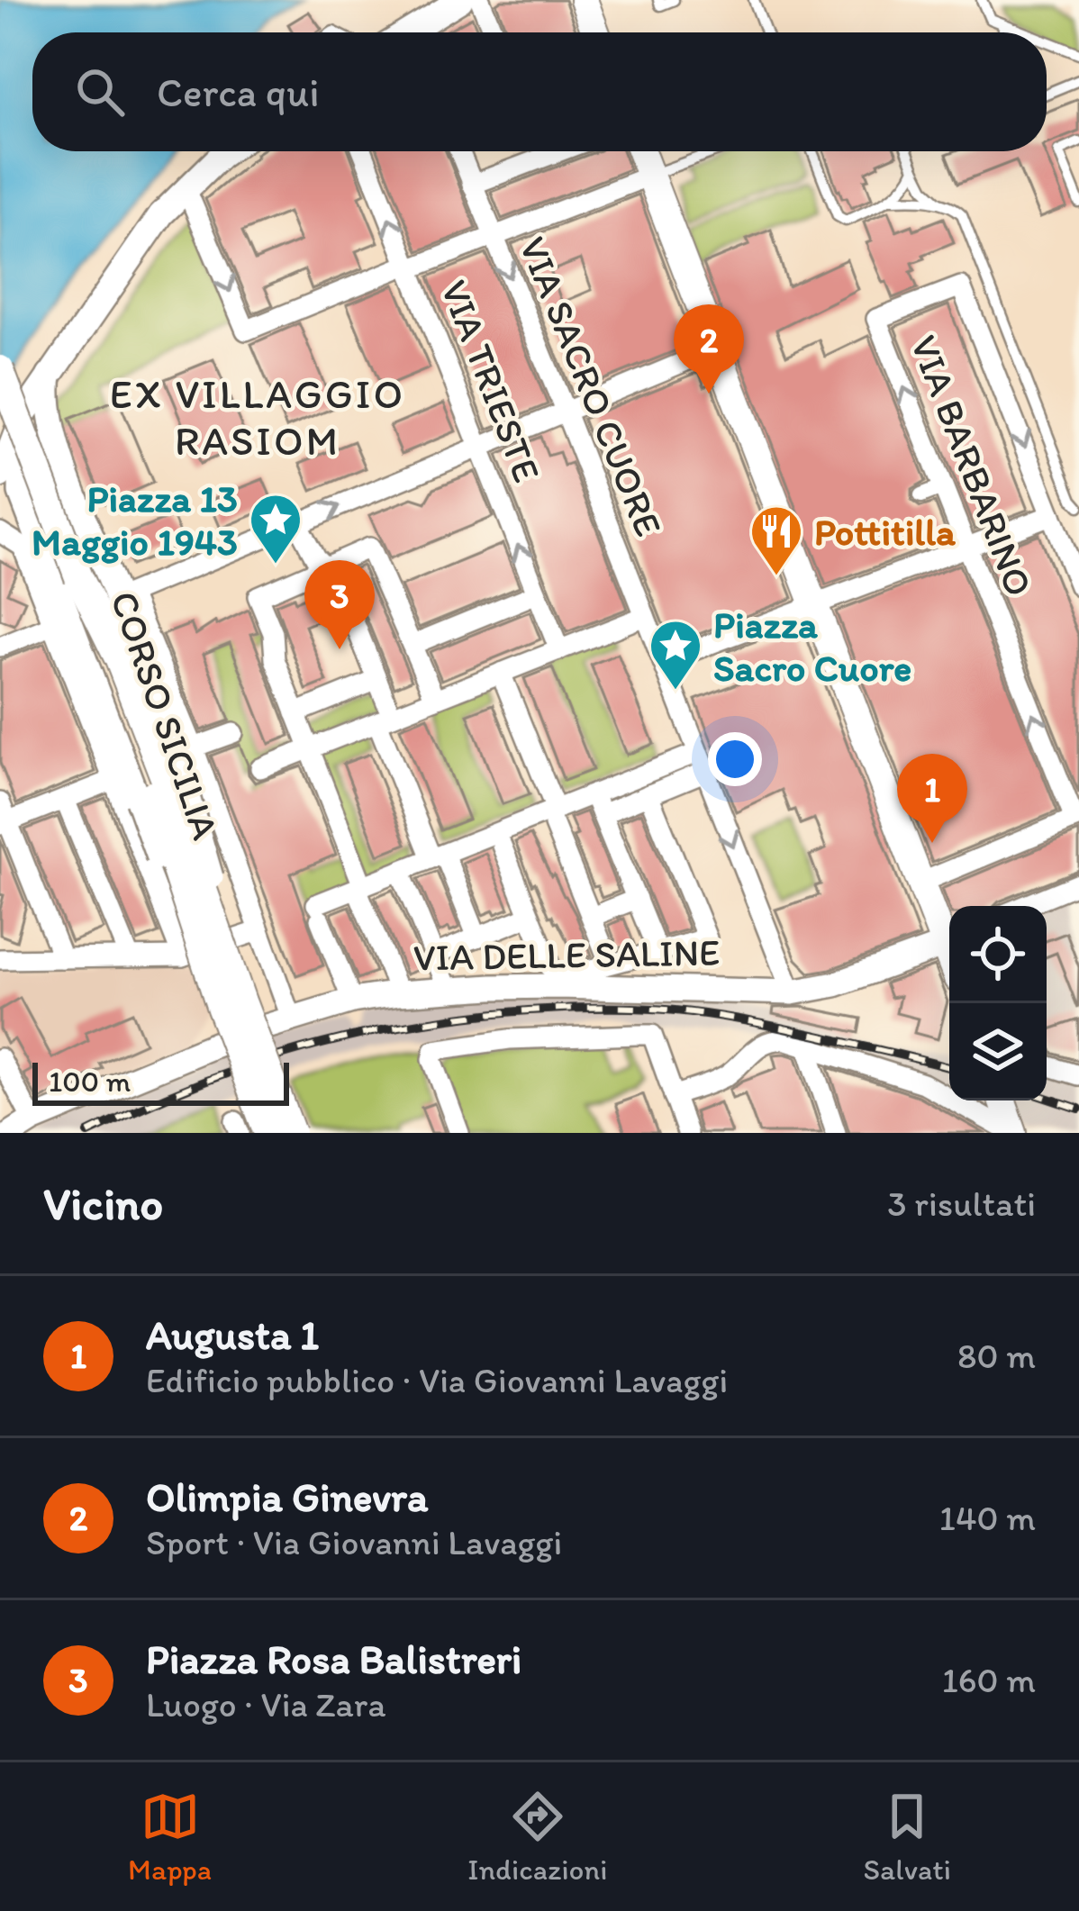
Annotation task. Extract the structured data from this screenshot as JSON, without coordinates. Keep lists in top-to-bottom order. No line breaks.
{"streets":{"main road":["CORSO SICILIA"],"street":["VIA TRIESTE","VIA SACRO CUORE","VIA BARBARINO","VIA DELLE SALINE"]},"crossings":[["CORSO SICILIA","VIA DELLE SALINE"]],"one_way":["VIA TRIESTE"],"districts":["EX VILLAGGIO RASIOM"],"places":{"place":["Piazza 13 Maggio 1943","Piazza Sacro Cuore"],"restaurant":["Pottitilla"]},"scale_bar":"100 m","page":{"search":"Cerca qui","pins":["2","3","1"],"scale":"100 m","heading":["Vicino","3 risultati"],"list":[{"mark":"1","name":"Augusta 1","note":"Edificio pubblico · Via Giovanni Lavaggi","value":"80 m"},{"mark":"2","name":"Olimpia Ginevra","note":"Sport · Via Giovanni Lavaggi","value":"140 m"},{"mark":"3","name":"Piazza Rosa Balistreri","note":"Luogo · Via Zara","value":"160 m"}],"nav":["Mappa","Indicazioni","Salvati"]}}
